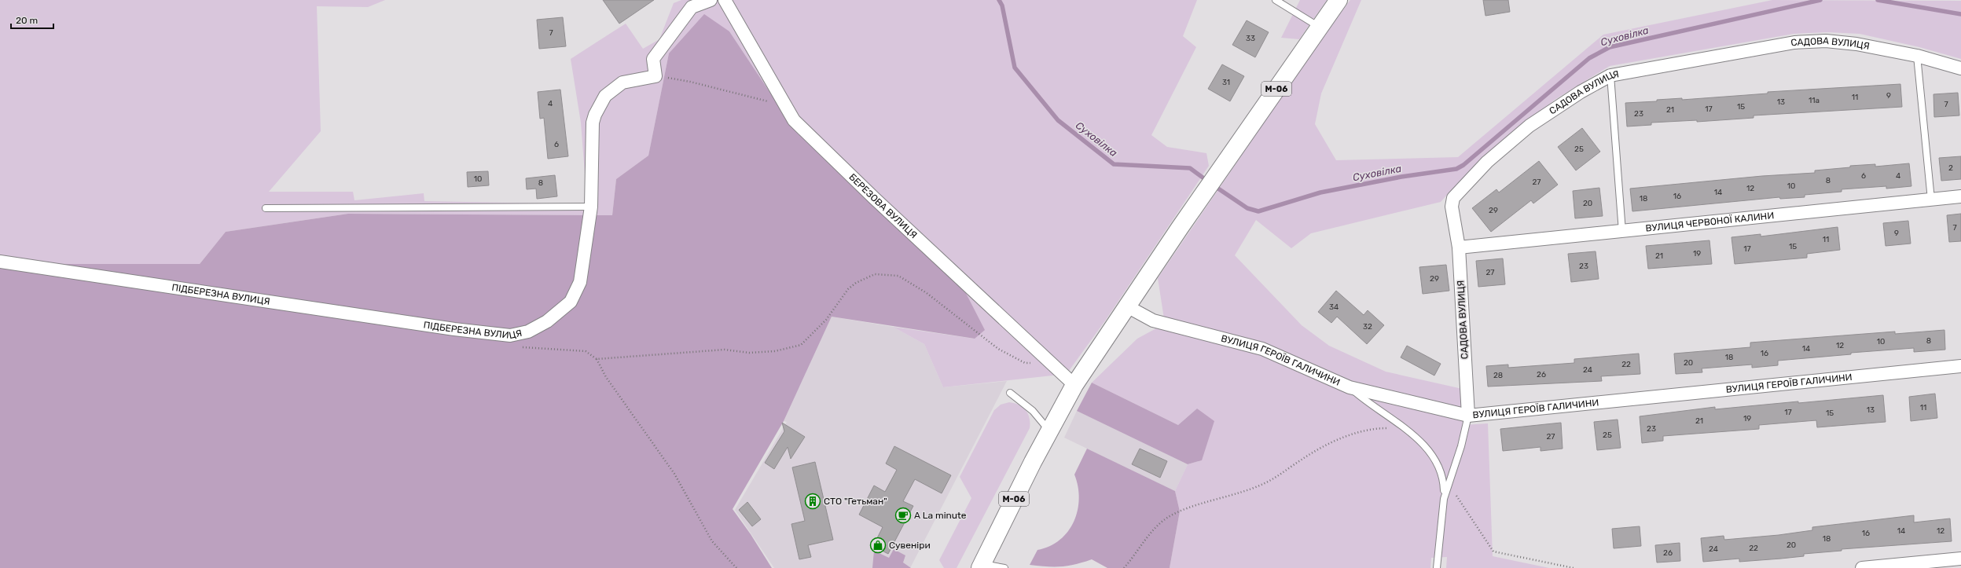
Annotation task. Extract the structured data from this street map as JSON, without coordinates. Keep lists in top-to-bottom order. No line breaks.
{"streets":{"highway":["М-06"],"street":["САДОВА ВУЛИЦЯ","БЕРЕЗОВА ВУЛИЦЯ","ВУЛИЦЯ ЧЕРВОНОЇ КАЛИНИ","ПІДБЕРЕЗНА ВУЛИЦЯ","ВУЛИЦЯ ГЕРОЇВ ГАЛИЧИНИ"]},"crossings":[["САДОВА ВУЛИЦЯ","ВУЛИЦЯ ЧЕРВОНОЇ КАЛИНИ"],["САДОВА ВУЛИЦЯ","ВУЛИЦЯ ГЕРОЇВ ГАЛИЧИНИ"],["М-06","БЕРЕЗОВА ВУЛИЦЯ"],["М-06","ВУЛИЦЯ ГЕРОЇВ ГАЛИЧИНИ"]],"water":["Суховілка"],"places":{"building":["СТО \"Гетьман\""],"cafe":["A La minute"],"shop":["Сувеніри"]},"house_numbers":["7","33","31","9","11","11а","13","4","7","15","17","21","23","6","25","2","6","4","10","8","27","8","10","12","14","16","18","20","29","7","9","11","15","17","19","21","23","27","29","34","32","8","10","12","14","16","18","20","22","24","26","28","11","13","17","15","19","21","23","25","27","14","12","16","18","20","22","24","26"],"scale_bar":"20 m"}
